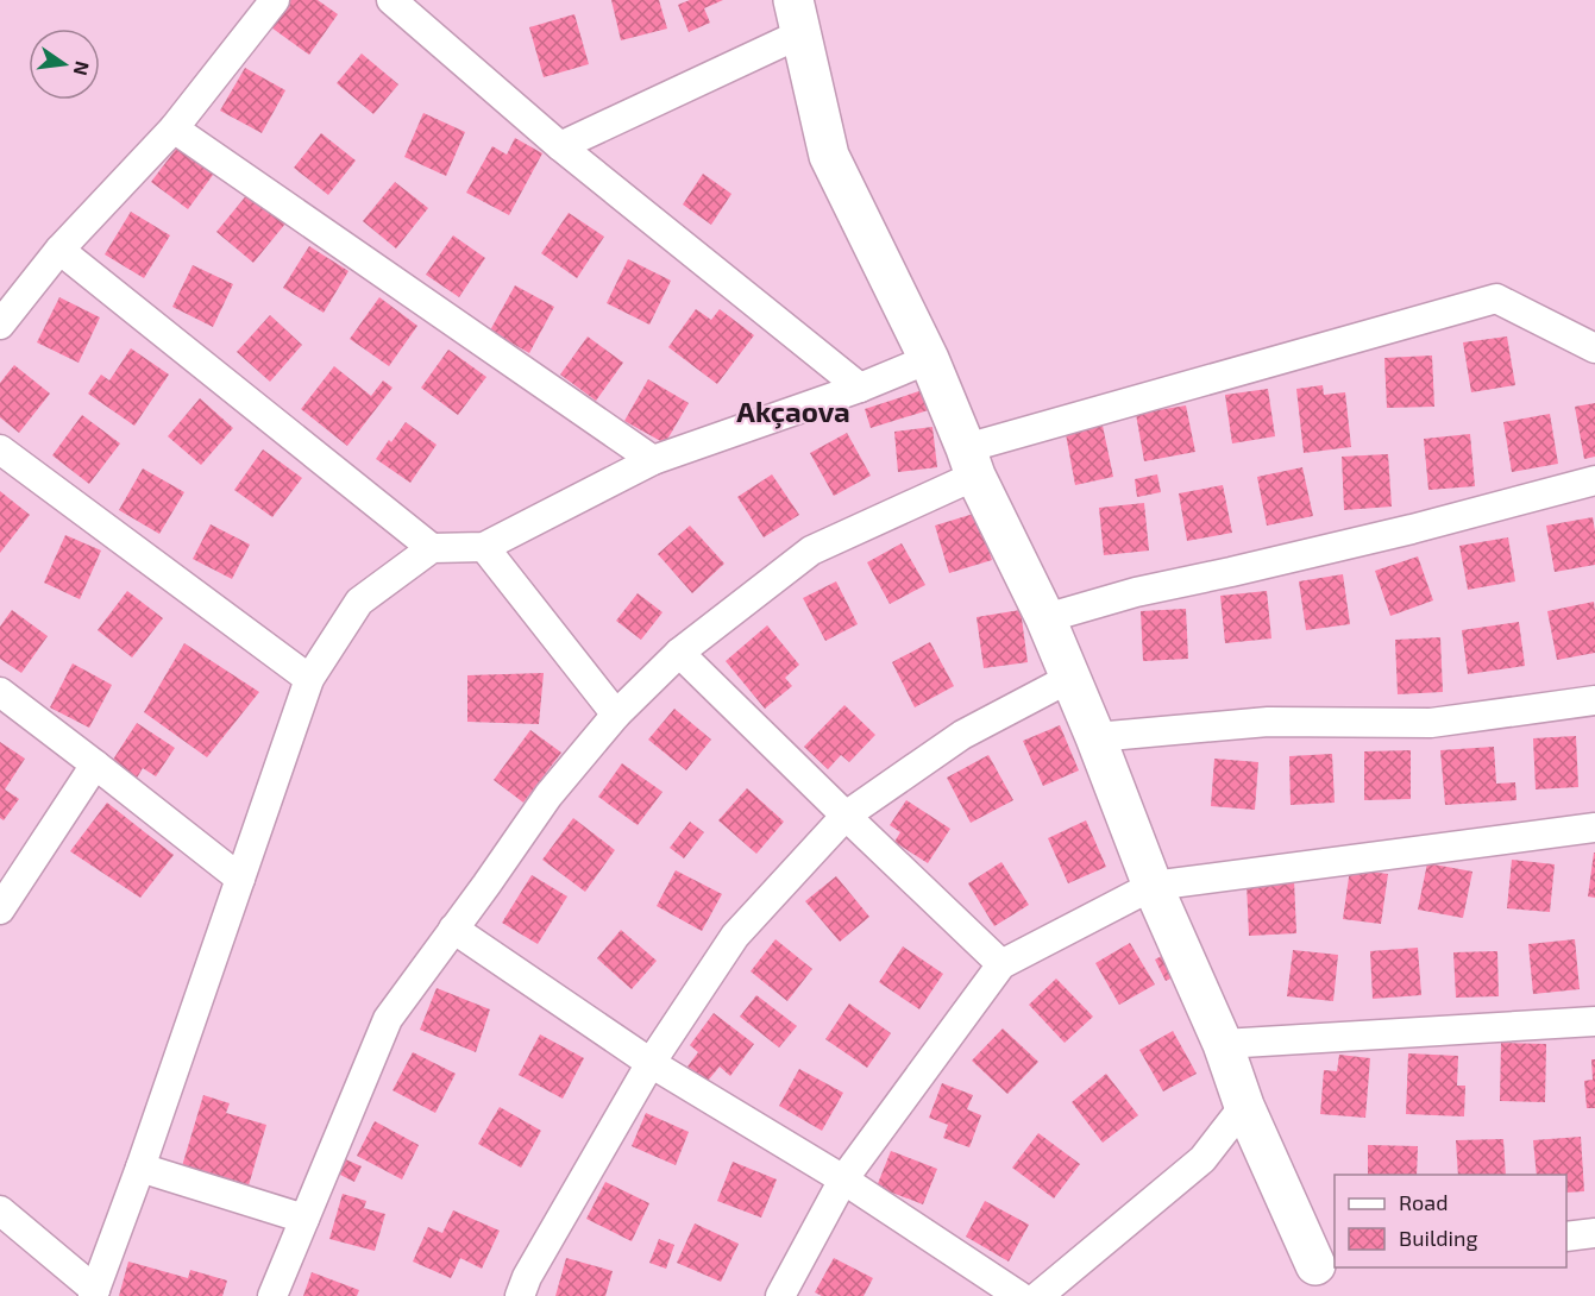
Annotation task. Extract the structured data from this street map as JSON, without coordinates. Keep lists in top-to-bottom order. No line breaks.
{"districts":["Akçaova"],"legend":["Road","Building"],"north":"right"}
